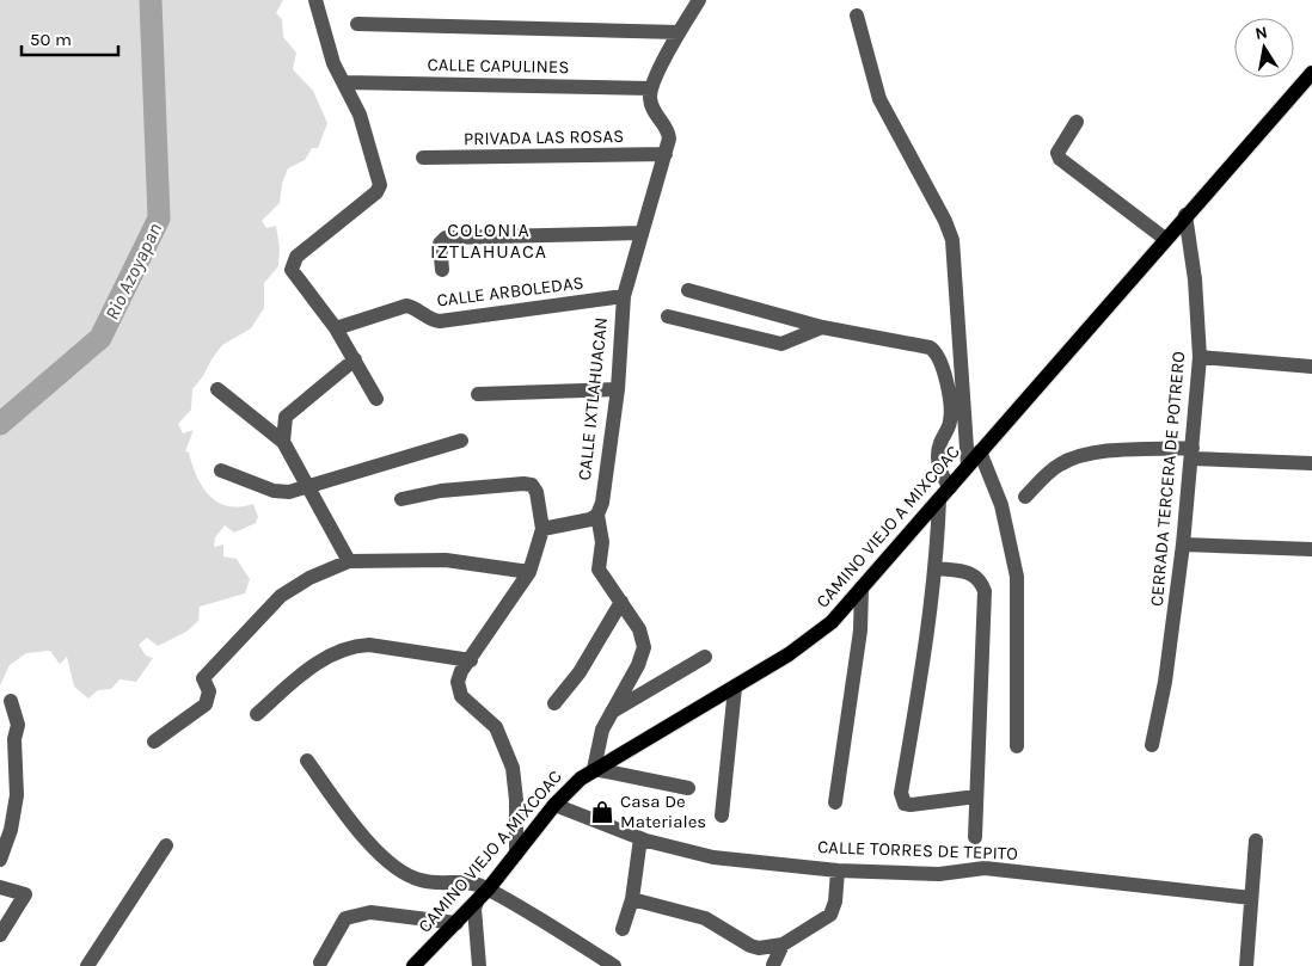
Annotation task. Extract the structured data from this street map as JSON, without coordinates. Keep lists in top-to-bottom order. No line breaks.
{"streets":{"main road":["CAMINO VIEJO A MIXCOAC"],"street":["CALLE CAPULINES","PRIVADA LAS ROSAS","CALLE ARBOLEDAS","CALLE IXTLAHUACAN","CERRADA TERCERA DE POTRERO","CALLE TORRES DE TEPITO"]},"crossings":[["CALLE CAPULINES","CALLE IXTLAHUACAN"],["PRIVADA LAS ROSAS","CALLE IXTLAHUACAN"],["CALLE ARBOLEDAS","CALLE IXTLAHUACAN"],["CERRADA TERCERA DE POTRERO","CAMINO VIEJO A MIXCOAC"],["CAMINO VIEJO A MIXCOAC","CALLE TORRES DE TEPITO"]],"districts":["COLONIA IZTLAHUACA"],"water":["Rio Azoyapan"],"places":{"shop":["Casa De Materiales"]},"scale_bar":"50 m","north":"top"}
